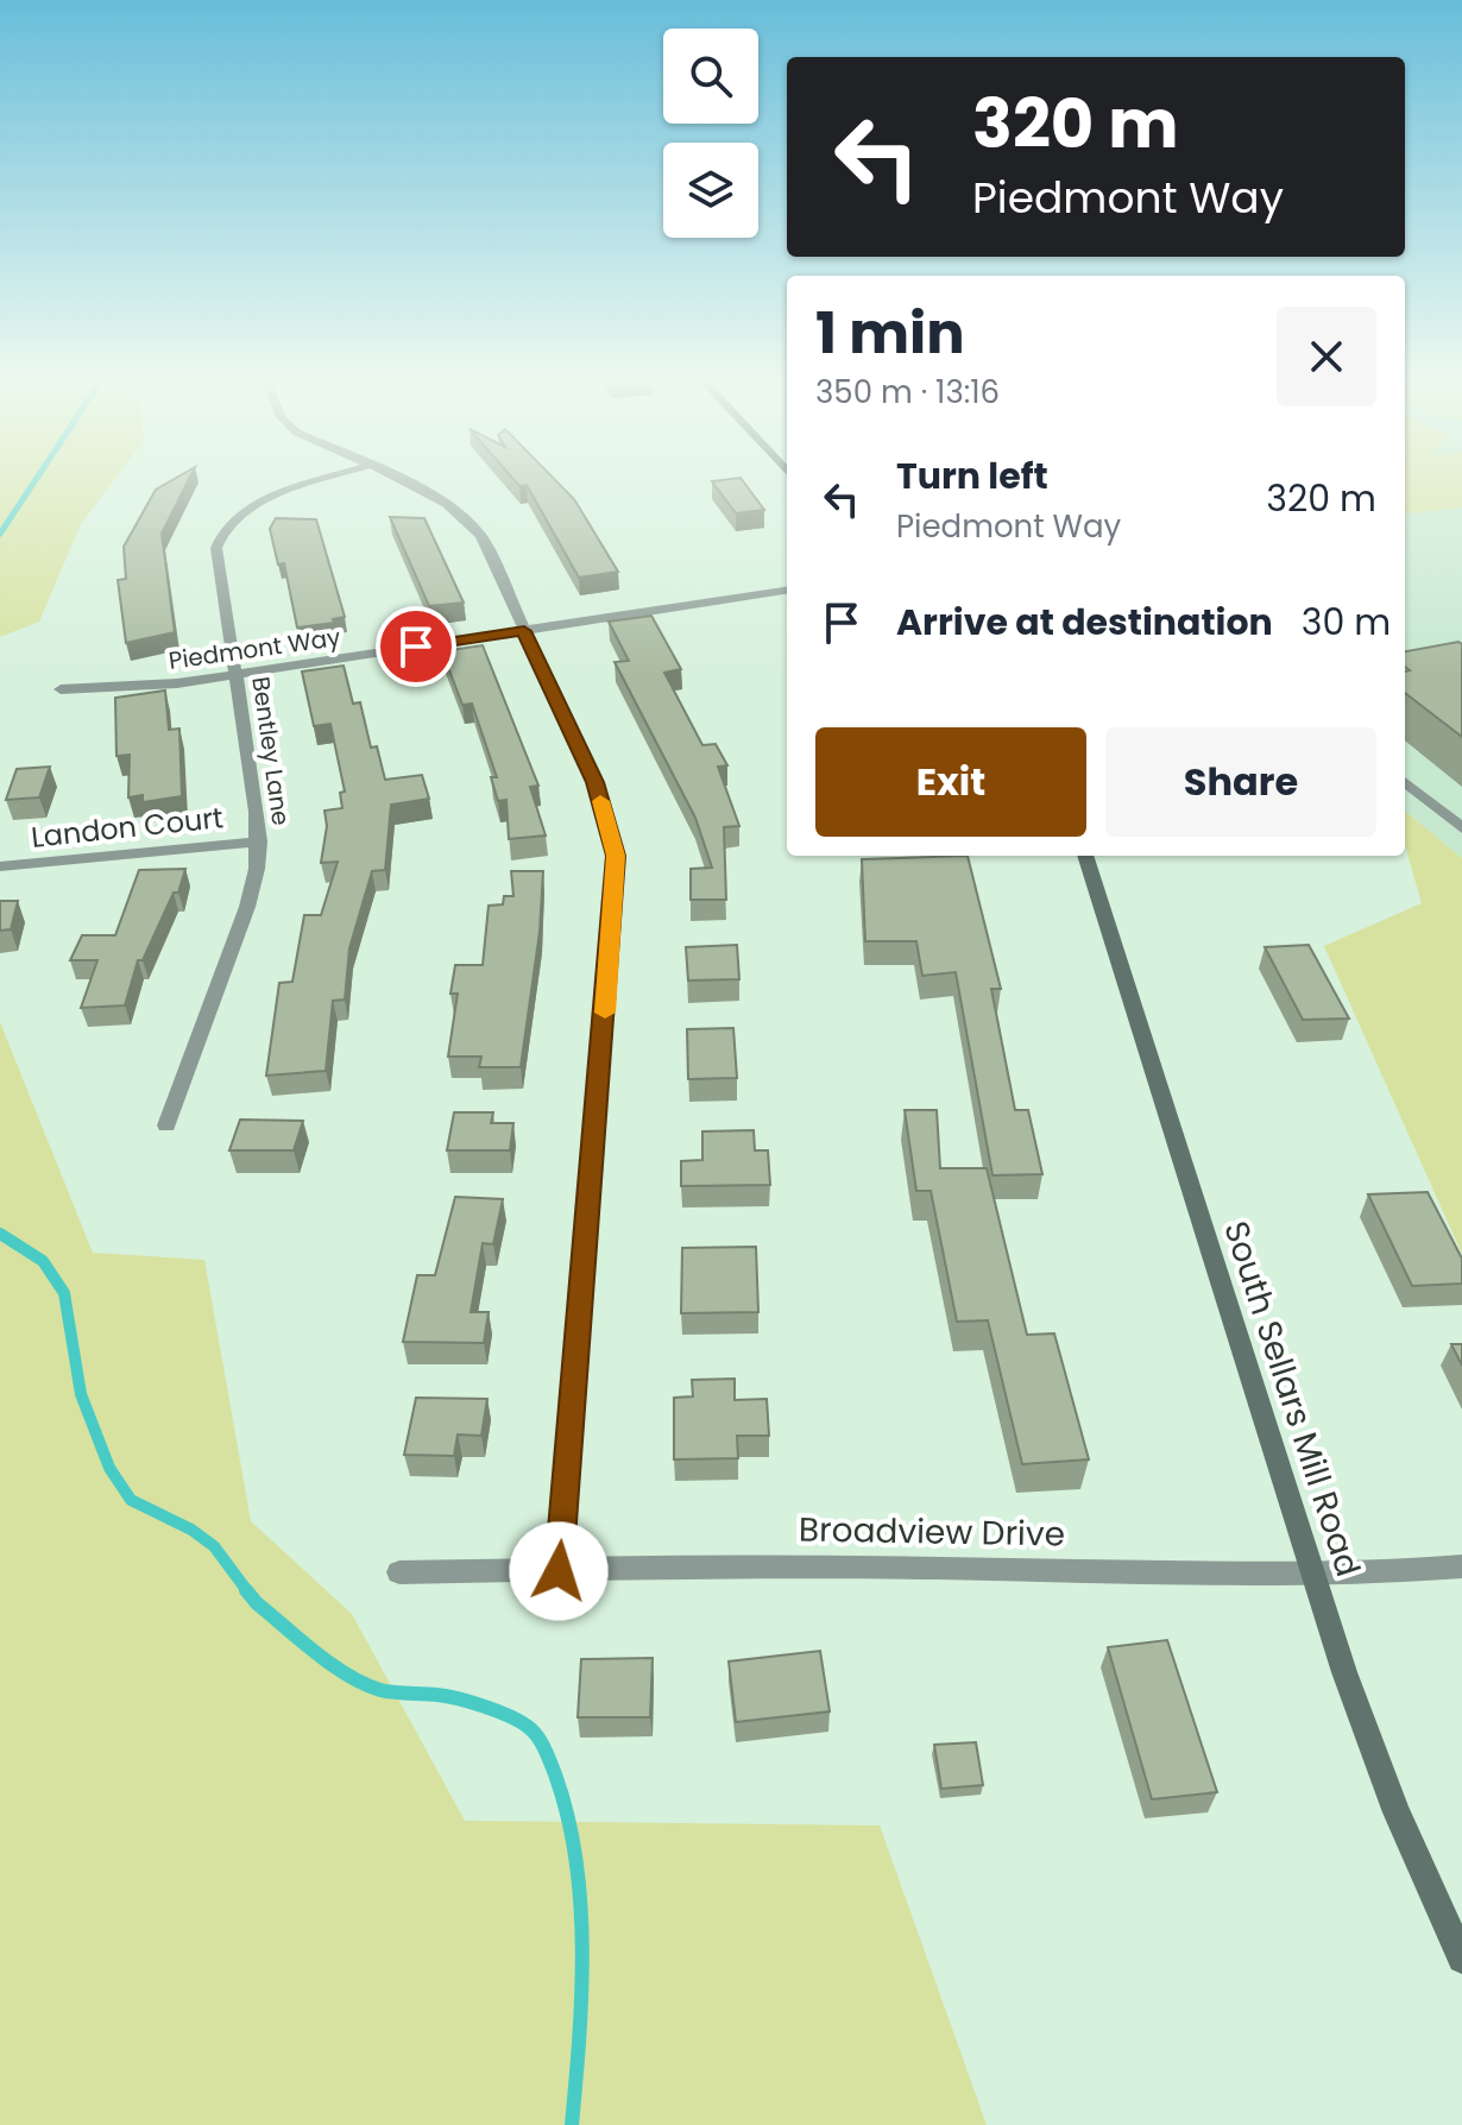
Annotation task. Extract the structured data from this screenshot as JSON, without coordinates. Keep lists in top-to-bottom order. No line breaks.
{"streets":{"main road":["South Sellars Mill Road"],"street":["Piedmont Way","Bentley Lane","Landon Court","Broadview Drive"]},"crossings":[["Piedmont Way","Bentley Lane"],["Bentley Lane","Landon Court"],["South Sellars Mill Road","Broadview Drive"]],"page":{"turn":["320 m","Piedmont Way"],"heading":["1 min","350 m · 13:16"],"list":[{"name":"Turn left","note":"Piedmont Way","value":"320 m"},{"name":"Arrive at destination","value":"30 m"}],"buttons":["Exit","Share"]}}
